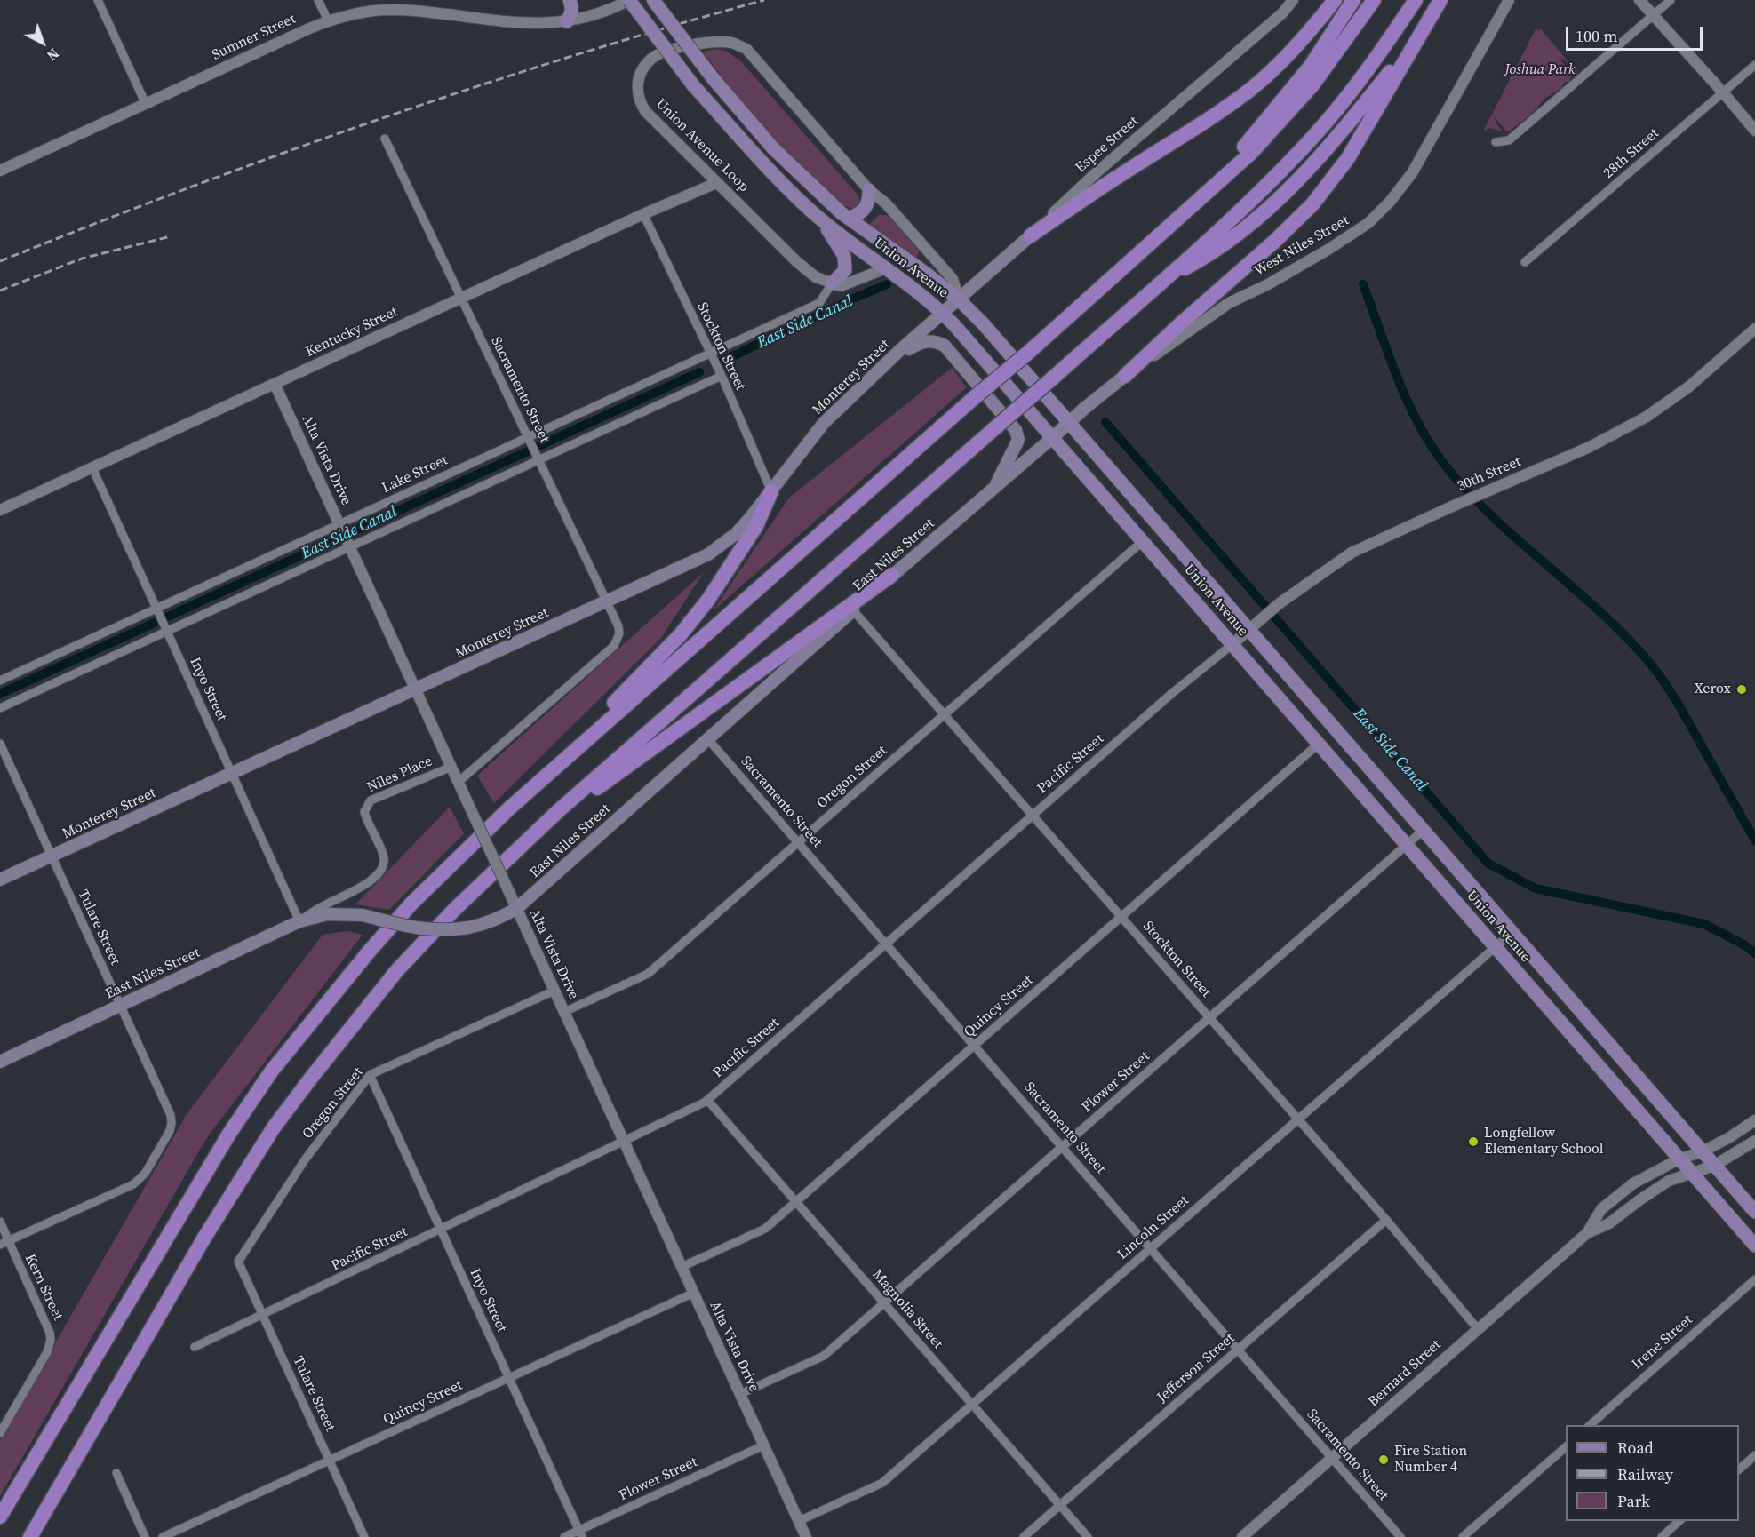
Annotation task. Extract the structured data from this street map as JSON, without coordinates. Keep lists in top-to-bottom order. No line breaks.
{"streets":{"main road":["Espee Street","West Niles Street","Union Avenue","Monterey Street","East Niles Street"],"street":["Sumner Street","Union Avenue Loop","28th Street","Kentucky Street","Stockton Street","Sacramento Street","Alta Vista Drive","Lake Street","30th Street","Inyo Street","Pacific Street","Niles Place","Oregon Street","Tulare Street","Quincy Street","Flower Street","Lincoln Street","Kern Street","Magnolia Street","Irene Street","Jefferson Street","Bernard Street"]},"crossings":[["Sumner Street","Union Avenue"],["Espee Street","Union Avenue"],["Espee Street","Monterey Street"],["Union Avenue Loop","Union Avenue"],["Union Avenue Loop","Kentucky Street"],["Union Avenue Loop","Lake Street"],["West Niles Street","Union Avenue"],["West Niles Street","East Niles Street"],["Union Avenue","Monterey Street"],["Union Avenue","30th Street"],["Union Avenue","East Niles Street"],["Union Avenue","Pacific Street"],["Union Avenue","Oregon Street"],["Union Avenue","Quincy Street"],["Union Avenue","Flower Street"],["Union Avenue","Lincoln Street"],["Union Avenue","Bernard Street"],["Kentucky Street","Stockton Street"],["Kentucky Street","Sacramento Street"],["Kentucky Street","Alta Vista Drive"],["Kentucky Street","Inyo Street"],["Stockton Street","Monterey Street"],["Stockton Street","Lake Street"],["Stockton Street","East Niles Street"],["Stockton Street","Pacific Street"],["Stockton Street","Oregon Street"],["Stockton Street","Quincy Street"],["Stockton Street","Flower Street"],["Stockton Street","Lincoln Street"],["Stockton Street","Jefferson Street"],["Stockton Street","Bernard Street"],["Monterey Street","Sacramento Street"],["Monterey Street","Alta Vista Drive"],["Monterey Street","Inyo Street"],["Monterey Street","Tulare Street"],["Sacramento Street","Alta Vista Drive"],["Sacramento Street","Lake Street"],["Sacramento Street","East Niles Street"],["Sacramento Street","Pacific Street"],["Sacramento Street","Oregon Street"],["Sacramento Street","Quincy Street"],["Sacramento Street","Flower Street"],["Sacramento Street","Lincoln Street"],["Sacramento Street","Jefferson Street"],["Sacramento Street","Bernard Street"],["Alta Vista Drive","Lake Street"],["Alta Vista Drive","East Niles Street"],["Alta Vista Drive","Pacific Street"],["Alta Vista Drive","Niles Place"],["Alta Vista Drive","Oregon Street"],["Alta Vista Drive","Quincy Street"],["Alta Vista Drive","Flower Street"],["Alta Vista Drive","Lincoln Street"],["Lake Street","Inyo Street"],["30th Street","Pacific Street"],["East Niles Street","Inyo Street"],["East Niles Street","Niles Place"],["East Niles Street","Tulare Street"],["Inyo Street","Pacific Street"],["Inyo Street","Niles Place"],["Inyo Street","Oregon Street"],["Inyo Street","Quincy Street"],["Inyo Street","Flower Street"],["Pacific Street","Tulare Street"],["Pacific Street","Magnolia Street"],["Oregon Street","Tulare Street"],["Tulare Street","Quincy Street"],["Tulare Street","Kern Street"],["Quincy Street","Magnolia Street"],["Flower Street","Magnolia Street"],["Lincoln Street","Magnolia Street"],["Magnolia Street","Jefferson Street"]],"water":["East Side Canal"],"parks":["Joshua Park"],"places":["Xerox","Longfellow Elementary School","Fire Station Number 4"],"legend":["Road","Railway","Park"],"scale_bar":"100 m","north":"bottom right"}
